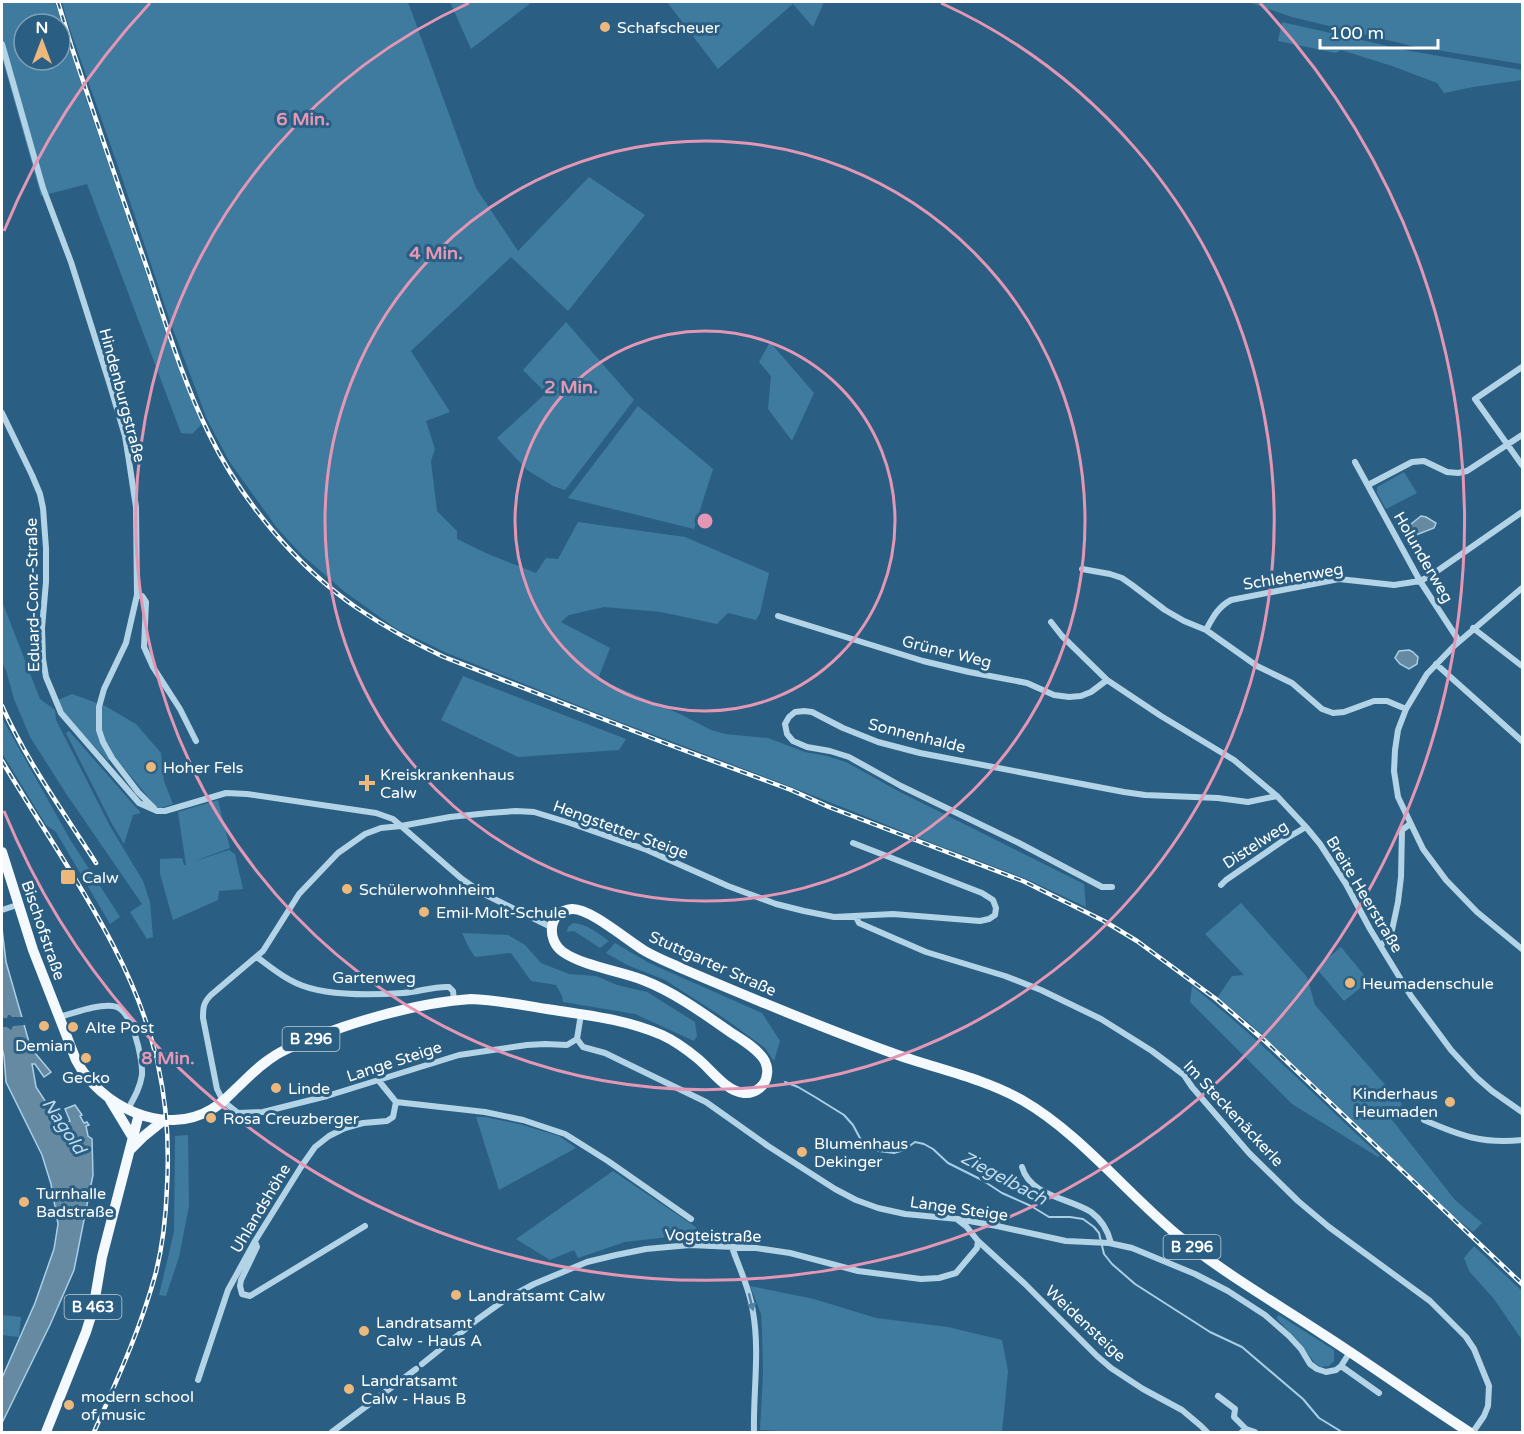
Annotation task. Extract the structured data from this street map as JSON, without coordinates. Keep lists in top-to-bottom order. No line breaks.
{"streets":{"main road":["Bischofstraße","Stuttgarter Straße","B 296","B 463"],"street":["Hindenburgstraße","Holunderweg","Schlehenweg","Eduard-Conz-Straße","Grüner Weg","Sonnenhalde","Hengstetter Steige","Distelweg","Breite Heerstraße","Gartenweg","Lange Steige","Im Steckenäckerle","Uhlandshöhe","Vogteistraße","Weidensteige"]},"crossings":[["Hindenburgstraße","Eduard-Conz-Straße"],["Holunderweg","Schlehenweg"],["Grüner Weg","Breite Heerstraße"],["Sonnenhalde","Breite Heerstraße"],["Hengstetter Steige","Gartenweg"],["Hengstetter Steige","B 296"],["Hengstetter Steige","Lange Steige"],["Hengstetter Steige","Im Steckenäckerle"],["Distelweg","Breite Heerstraße"],["Bischofstraße","B 296"],["Stuttgarter Straße","B 296"],["Stuttgarter Straße","Im Steckenäckerle"],["Gartenweg","B 296"],["B 296","Lange Steige"],["B 296","B 463"],["Lange Steige","Weidensteige"],["Vogteistraße","Weidensteige"]],"water":["Nagold","Ziegelbach"],"places":{"other":["Schafscheuer","Hoher Fels","Schülerwohnheim","Emil-Molt-Schule","Heumadenschule","Demian","Alte Post","Gecko","Linde","Kinderhaus Heumaden","Rosa Creuzberger","Blumenhaus Dekinger","Turnhalle Badstraße","Landratsamt Calw","Landratsamt Calw - Haus A","Landratsamt Calw - Haus B","modern school of music"],"health":["Kreiskrankenhaus Calw"],"transit":["Calw"]},"scale_bar":"100 m","north":"top","rings":["6 Min.","4 Min.","2 Min.","8 Min."]}
